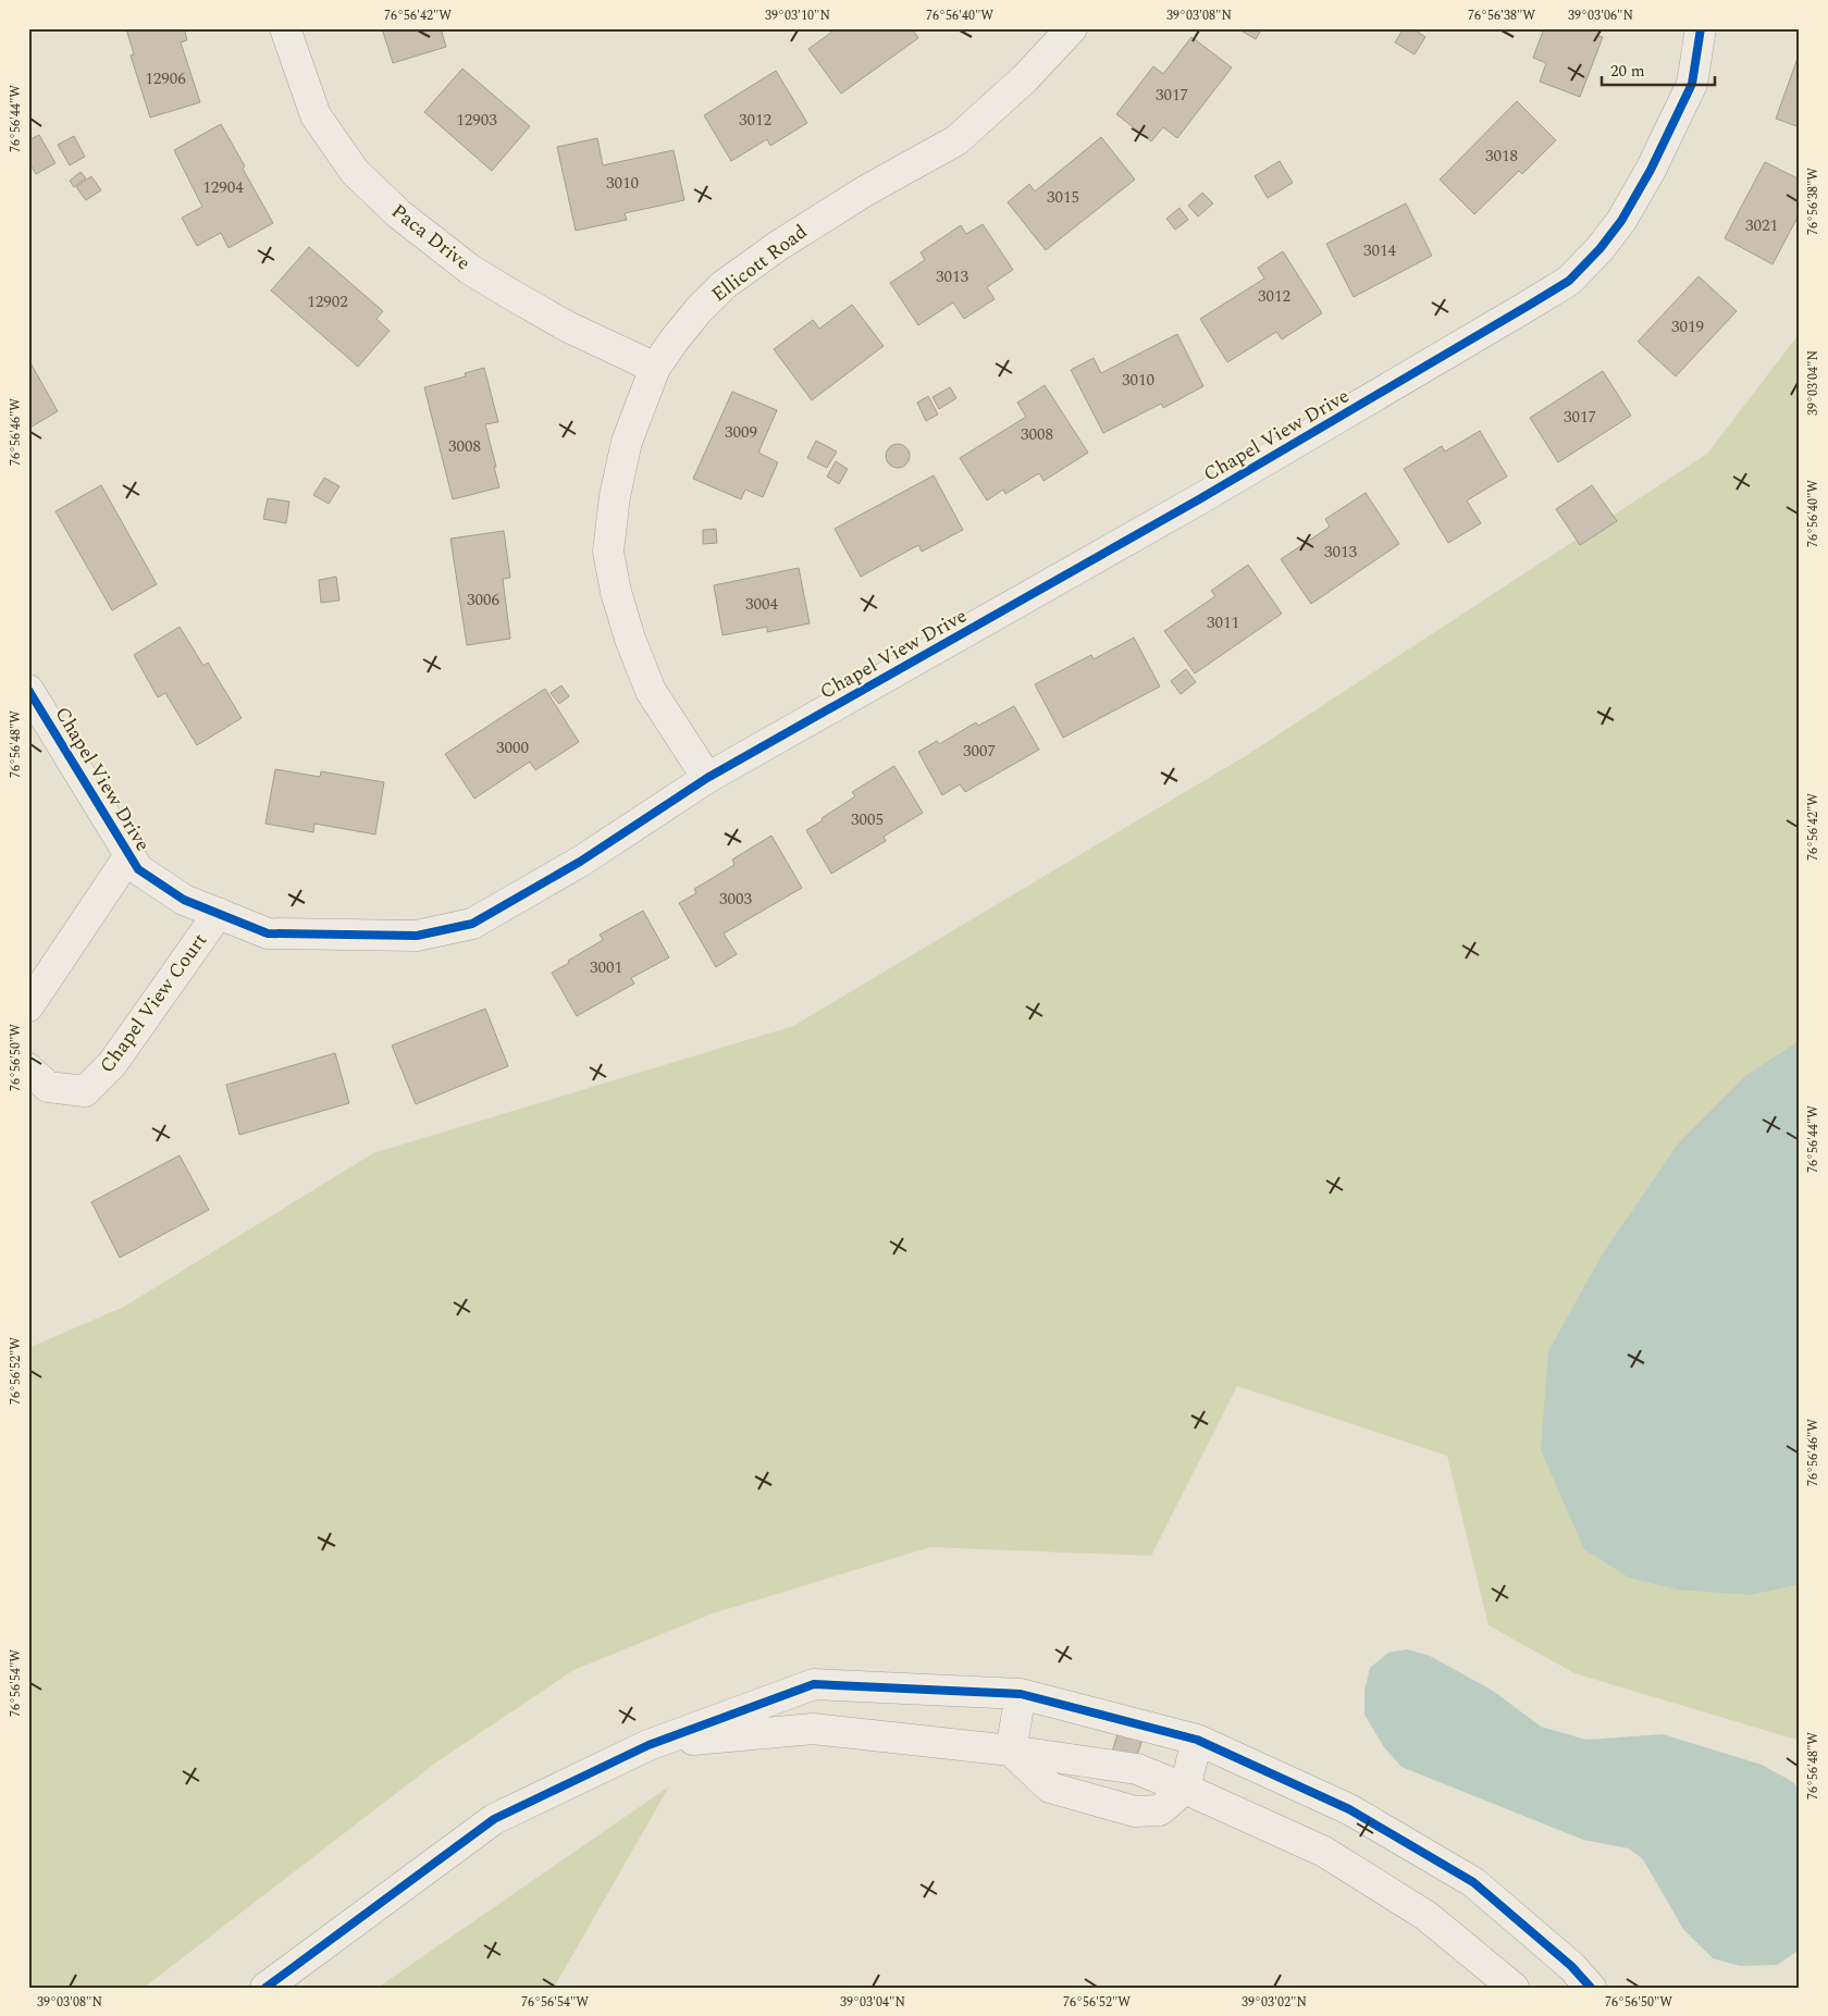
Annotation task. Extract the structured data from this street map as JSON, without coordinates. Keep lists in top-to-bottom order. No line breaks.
{"streets":{"street":["Paca Drive","Ellicott Road","Chapel View Drive","Chapel View Court"]},"crossings":[["Paca Drive","Ellicott Road"],["Ellicott Road","Chapel View Drive"],["Chapel View Drive","Chapel View Court"]],"house_numbers":["12906","3017","12903","3012","3018","3010","12904","3015","3021","3014","3013","3012","12902","3019","3010","3017","3009","3008","3008","3013","3006","3004","3011","3000","3007","3005","3003","3001"],"scale_bar":"20 m","coordinates":["76°56'42\"W","39°03'10\"N","76°56'40\"W","39°03'08\"N","76°56'38\"W","39°03'06\"N","76°56'44\"W","39°03'04\"N","76°56'46\"W","76°56'48\"W","76°56'50\"W","76°56'52\"W","76°56'54\"W","39°03'02\"N"]}
